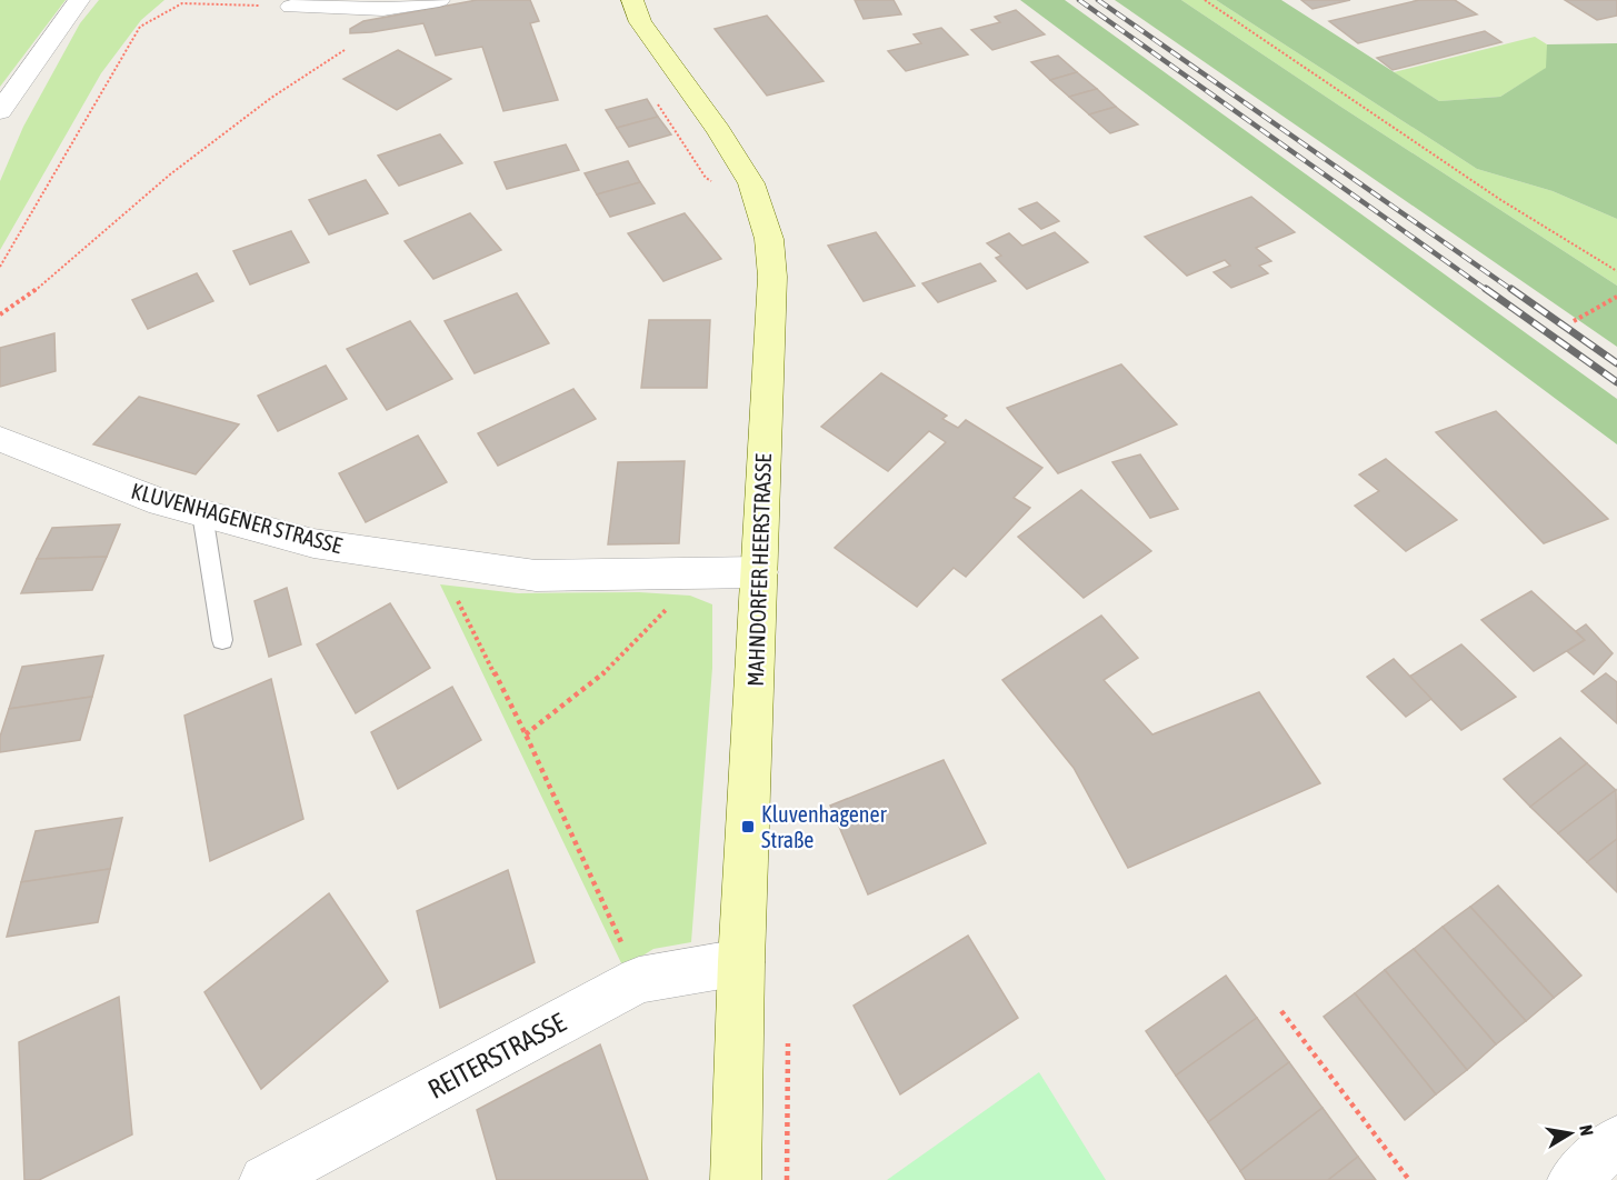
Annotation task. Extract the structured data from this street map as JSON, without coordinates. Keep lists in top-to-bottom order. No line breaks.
{"streets":{"main road":["MAHNDORFER HEERSTRASSE"],"street":["KLUVENHAGENER STRASSE","REITERSTRASSE"]},"crossings":[["KLUVENHAGENER STRASSE","MAHNDORFER HEERSTRASSE"],["MAHNDORFER HEERSTRASSE","REITERSTRASSE"]],"places":{"transit":["Kluvenhagener Straße"]},"north":"right"}
